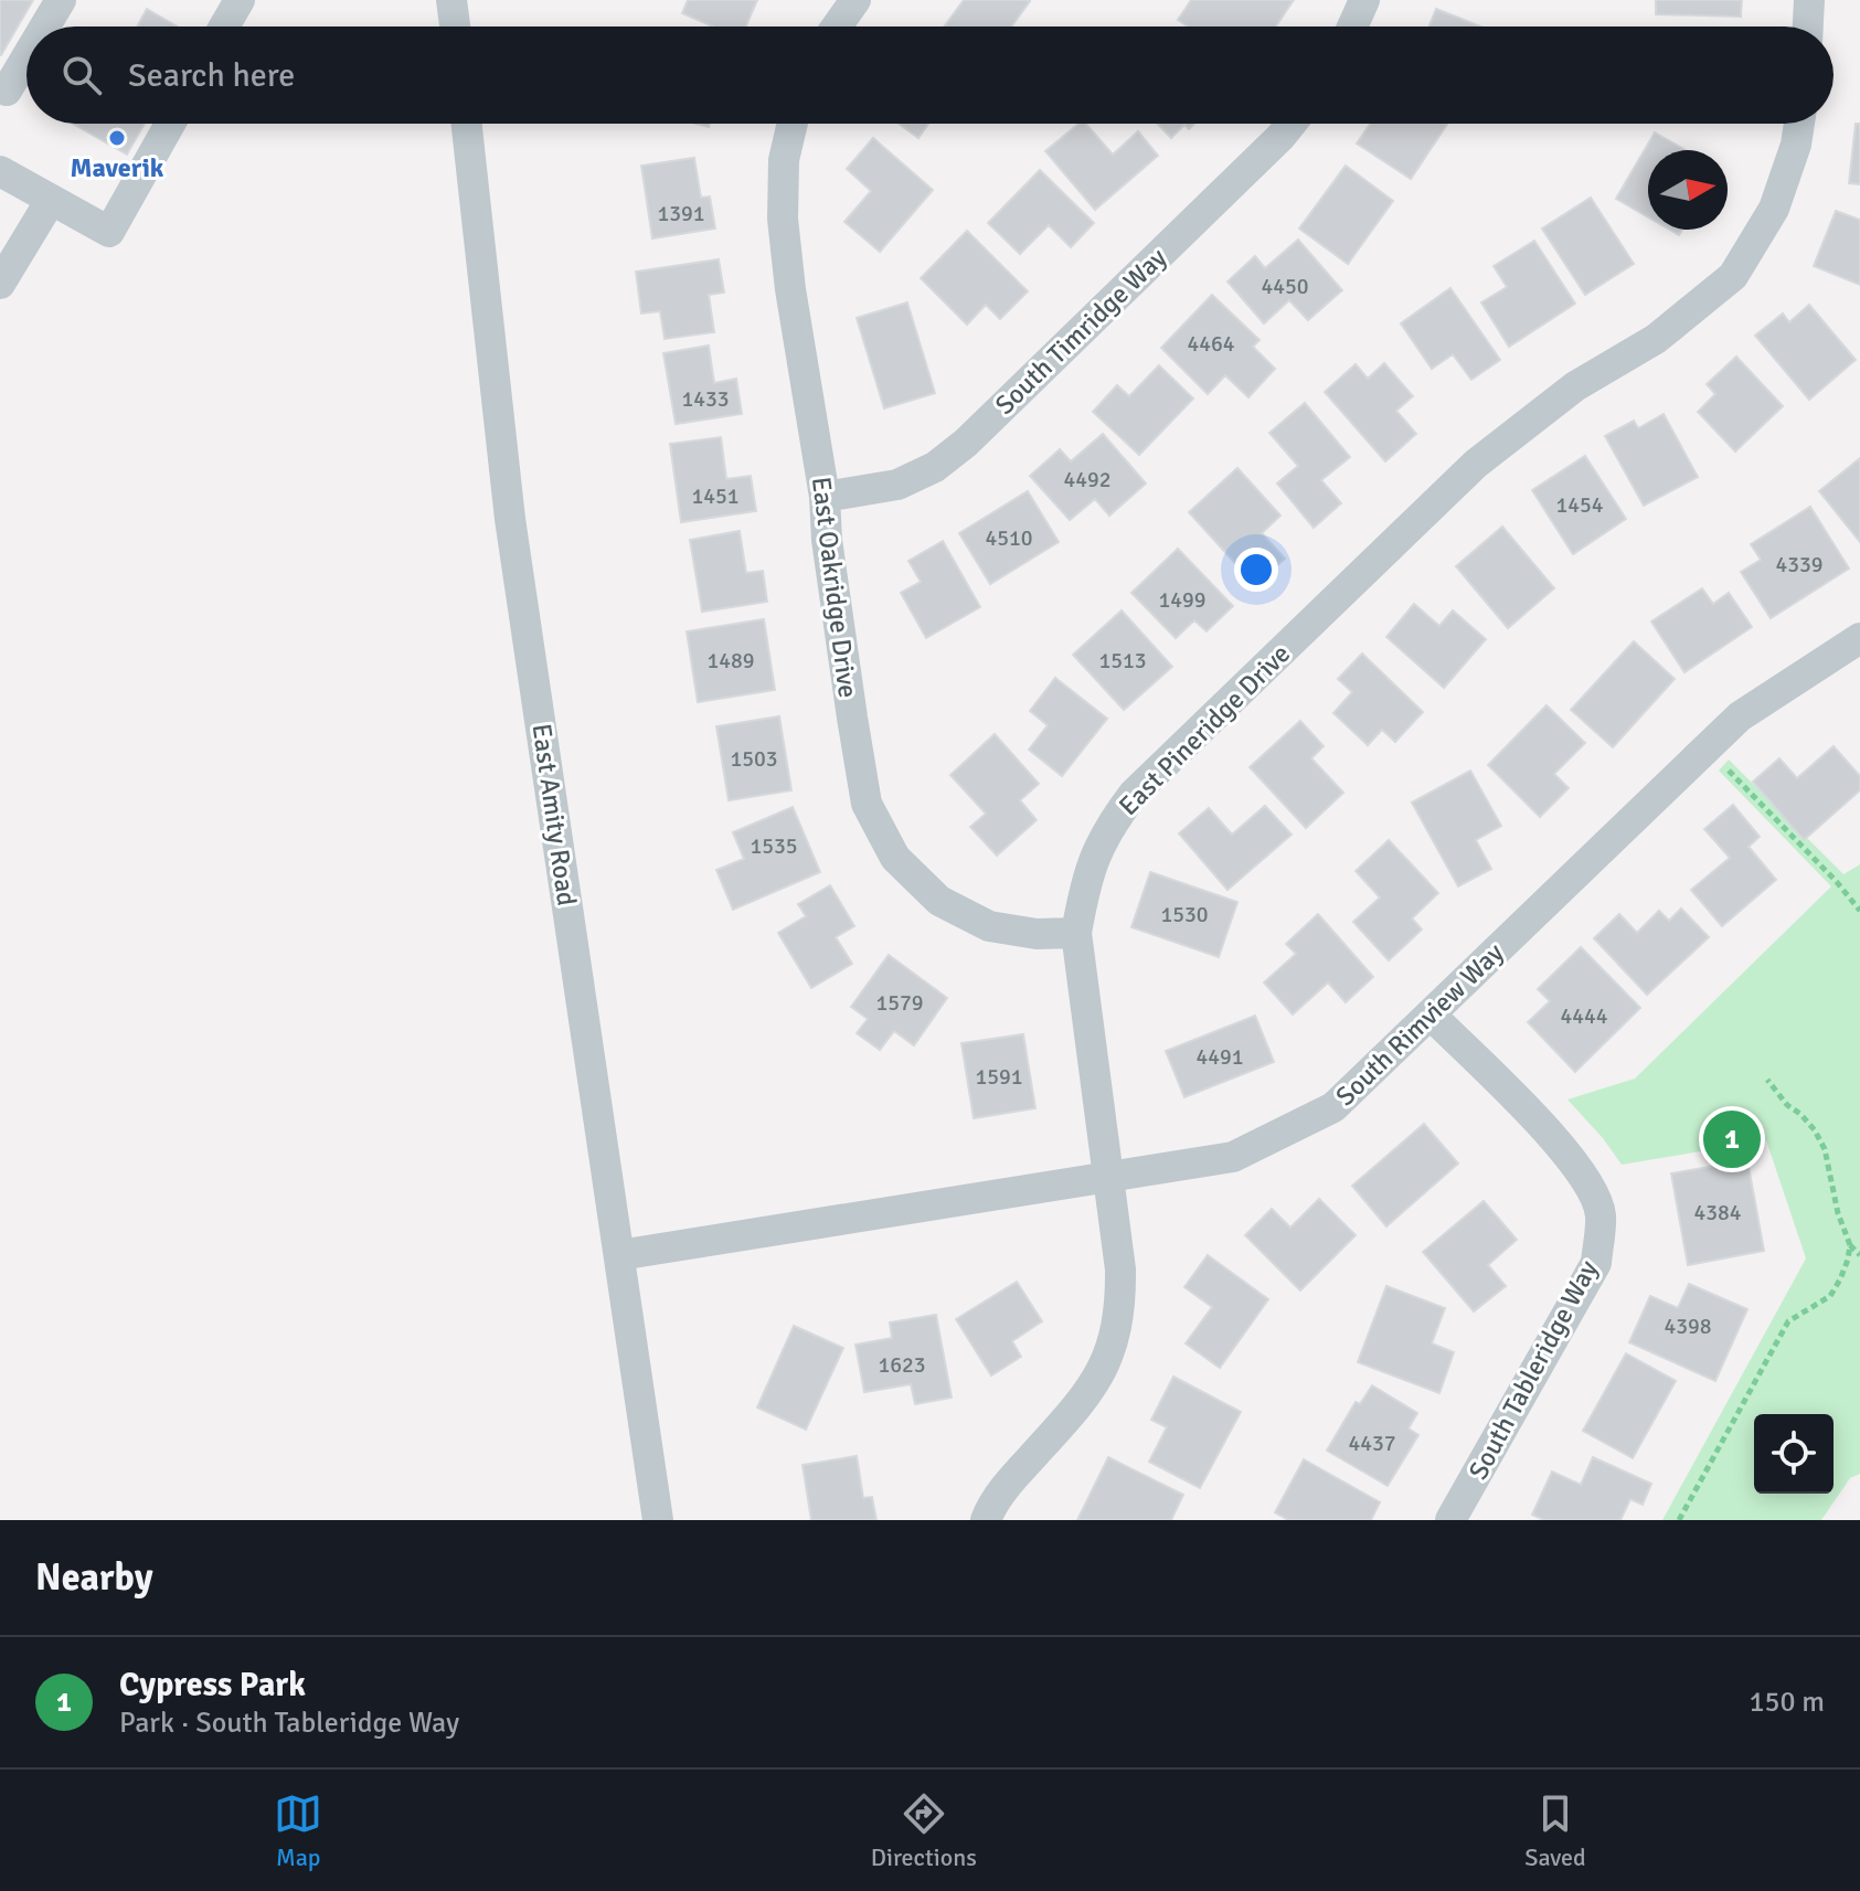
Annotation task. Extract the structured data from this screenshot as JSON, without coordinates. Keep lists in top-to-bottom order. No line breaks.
{"streets":{"street":["South Timridge Way","East Oakridge Drive","East Pineridge Drive","East Amity Road","South Rimview Way","South Tableridge Way"]},"crossings":[["South Timridge Way","East Oakridge Drive"],["East Oakridge Drive","East Pineridge Drive"],["East Pineridge Drive","South Rimview Way"],["East Amity Road","South Rimview Way"],["South Rimview Way","South Tableridge Way"]],"places":["Maverik"],"house_numbers":["1391","4450","4464","1433","4492","1451","1454","4510","4339","1499","1489","1513","1503","1535","1530","1579","4444","4491","1591","4384","4398","1623","4437"],"north":"right","page":{"search":"Search here","pins":"1","heading":"Nearby","list":[{"mark":"1","name":"Cypress Park","note":"Park · South Tableridge Way","value":"150 m"}],"nav":["Map","Directions","Saved"]}}
